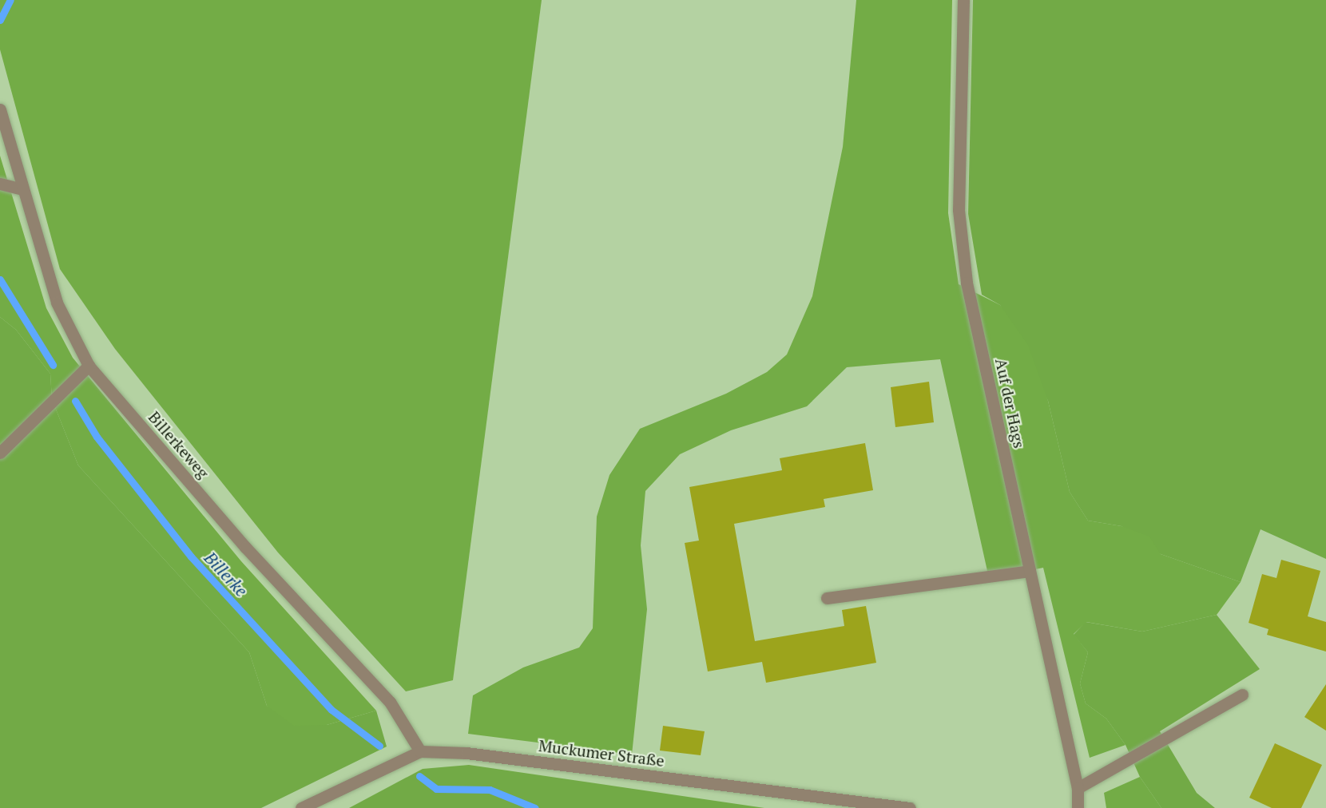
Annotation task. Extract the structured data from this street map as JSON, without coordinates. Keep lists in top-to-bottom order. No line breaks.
{"streets":{"street":["Auf der Hags","Billerkeweg","Muckumer Straße"]},"crossings":[["Billerkeweg","Muckumer Straße"]],"water":["Billerke"]}
